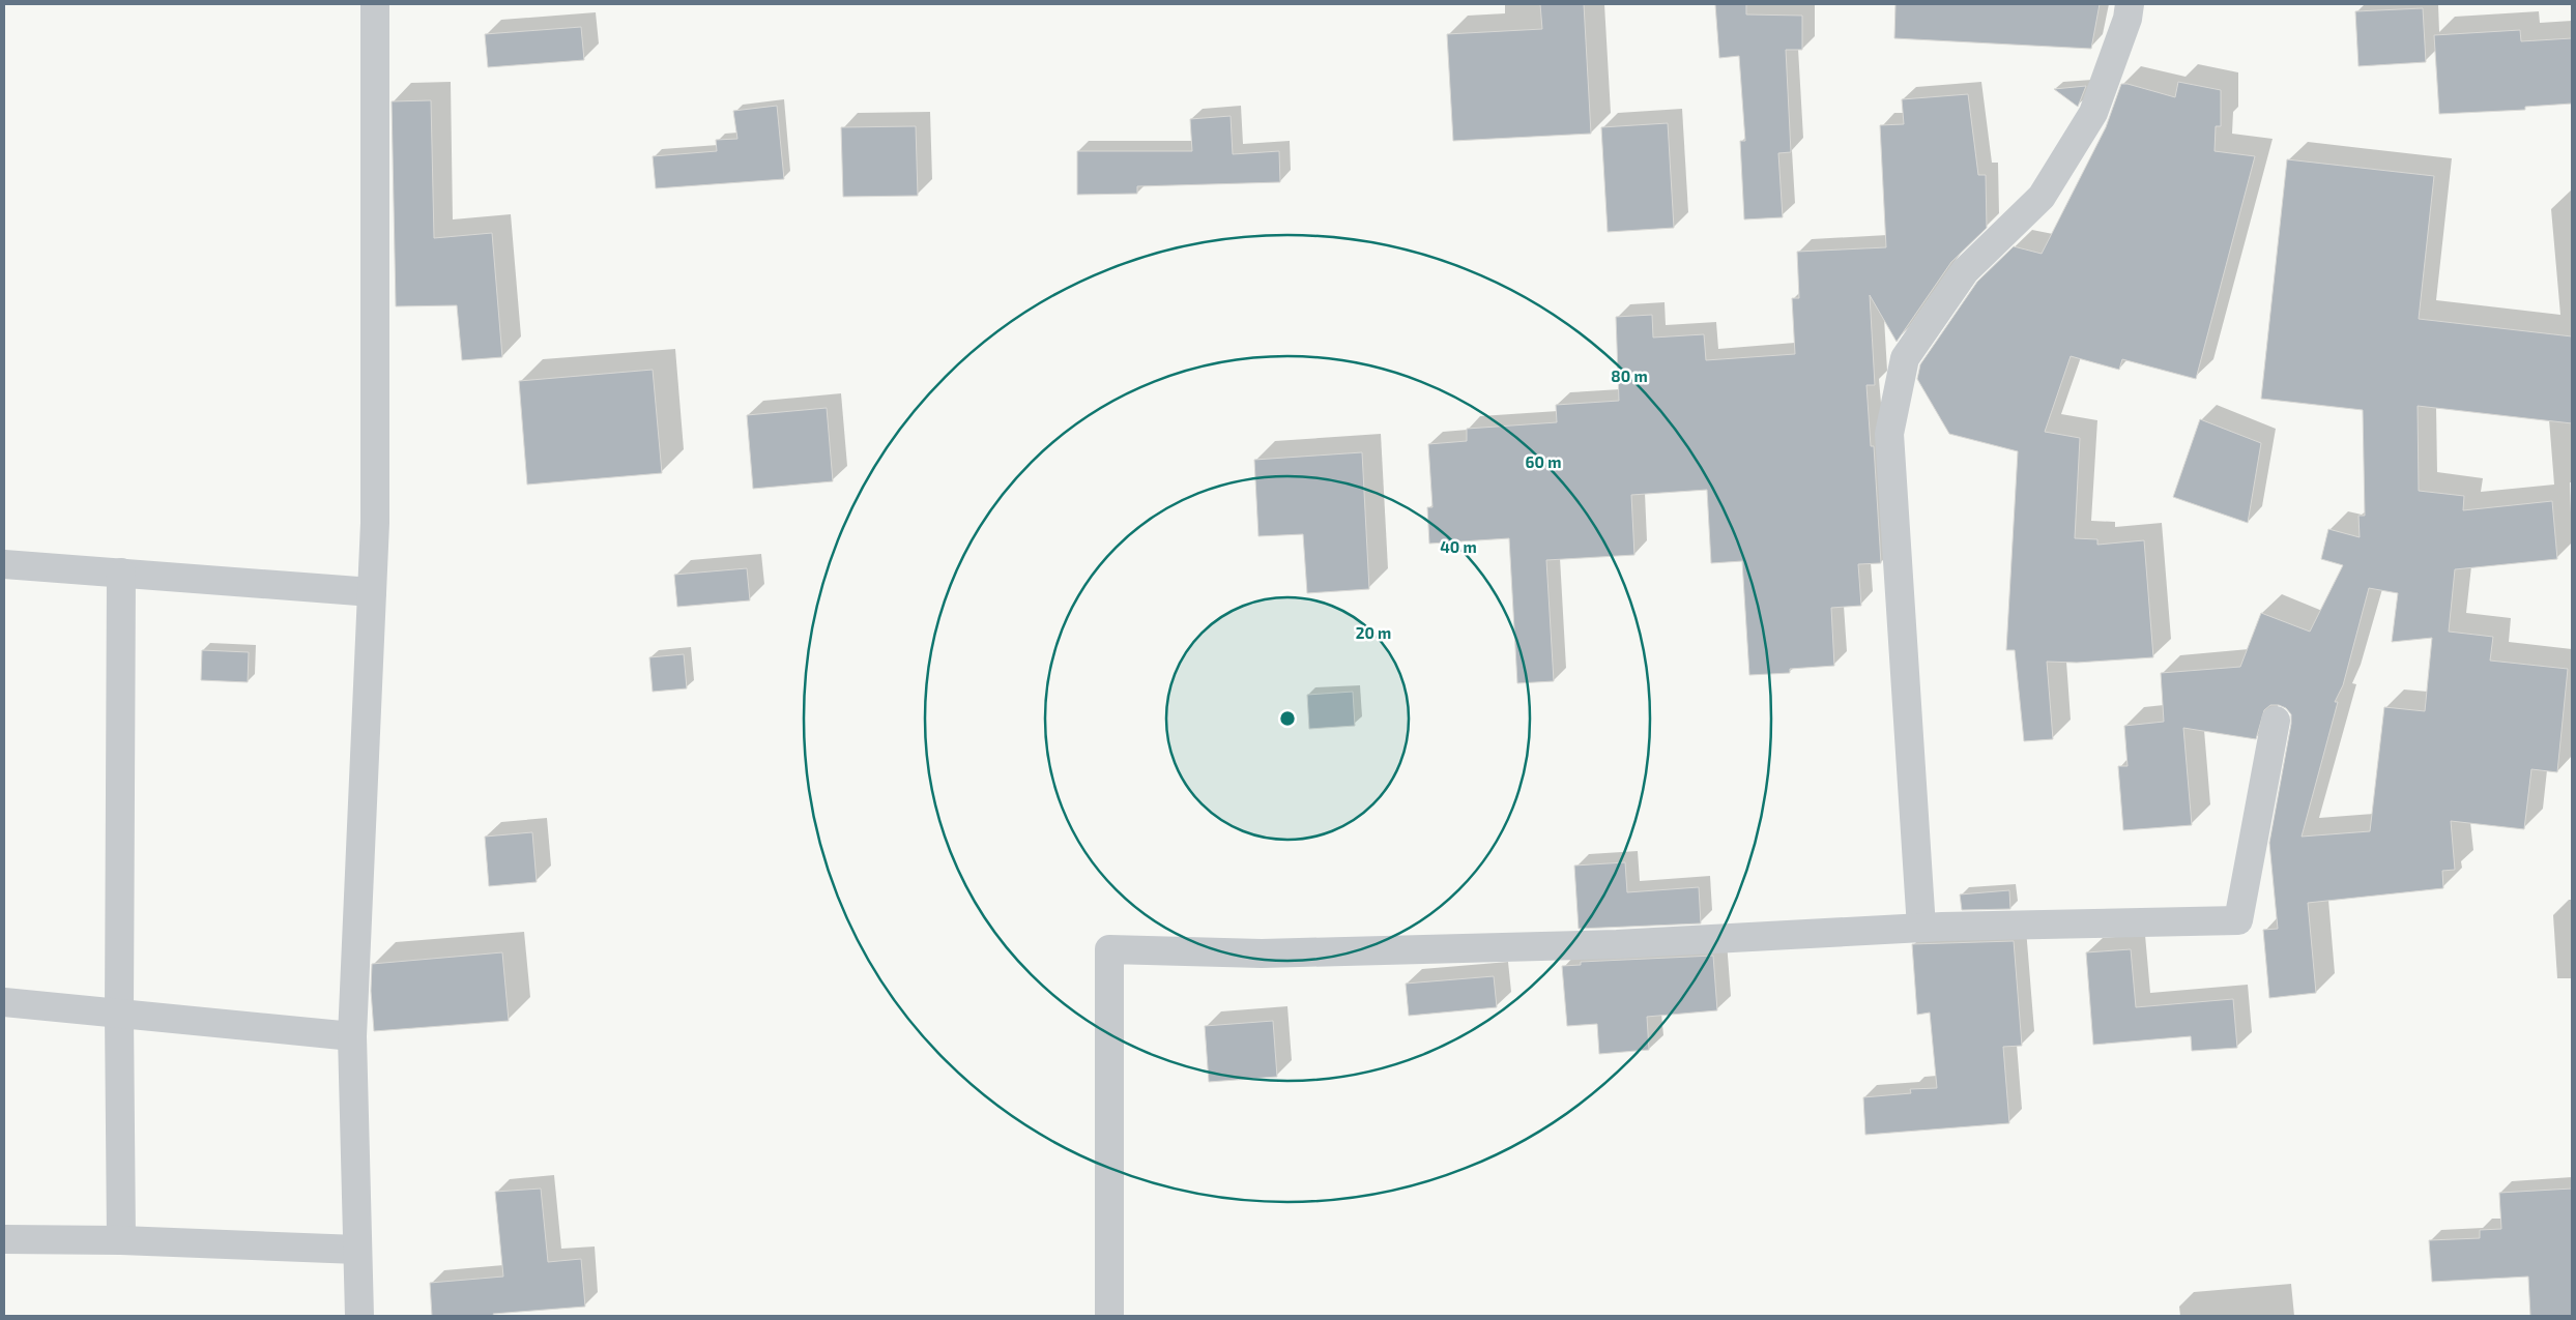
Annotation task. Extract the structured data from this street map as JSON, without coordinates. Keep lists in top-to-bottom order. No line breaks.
{"rings":["80 m","60 m","40 m","20 m"]}
